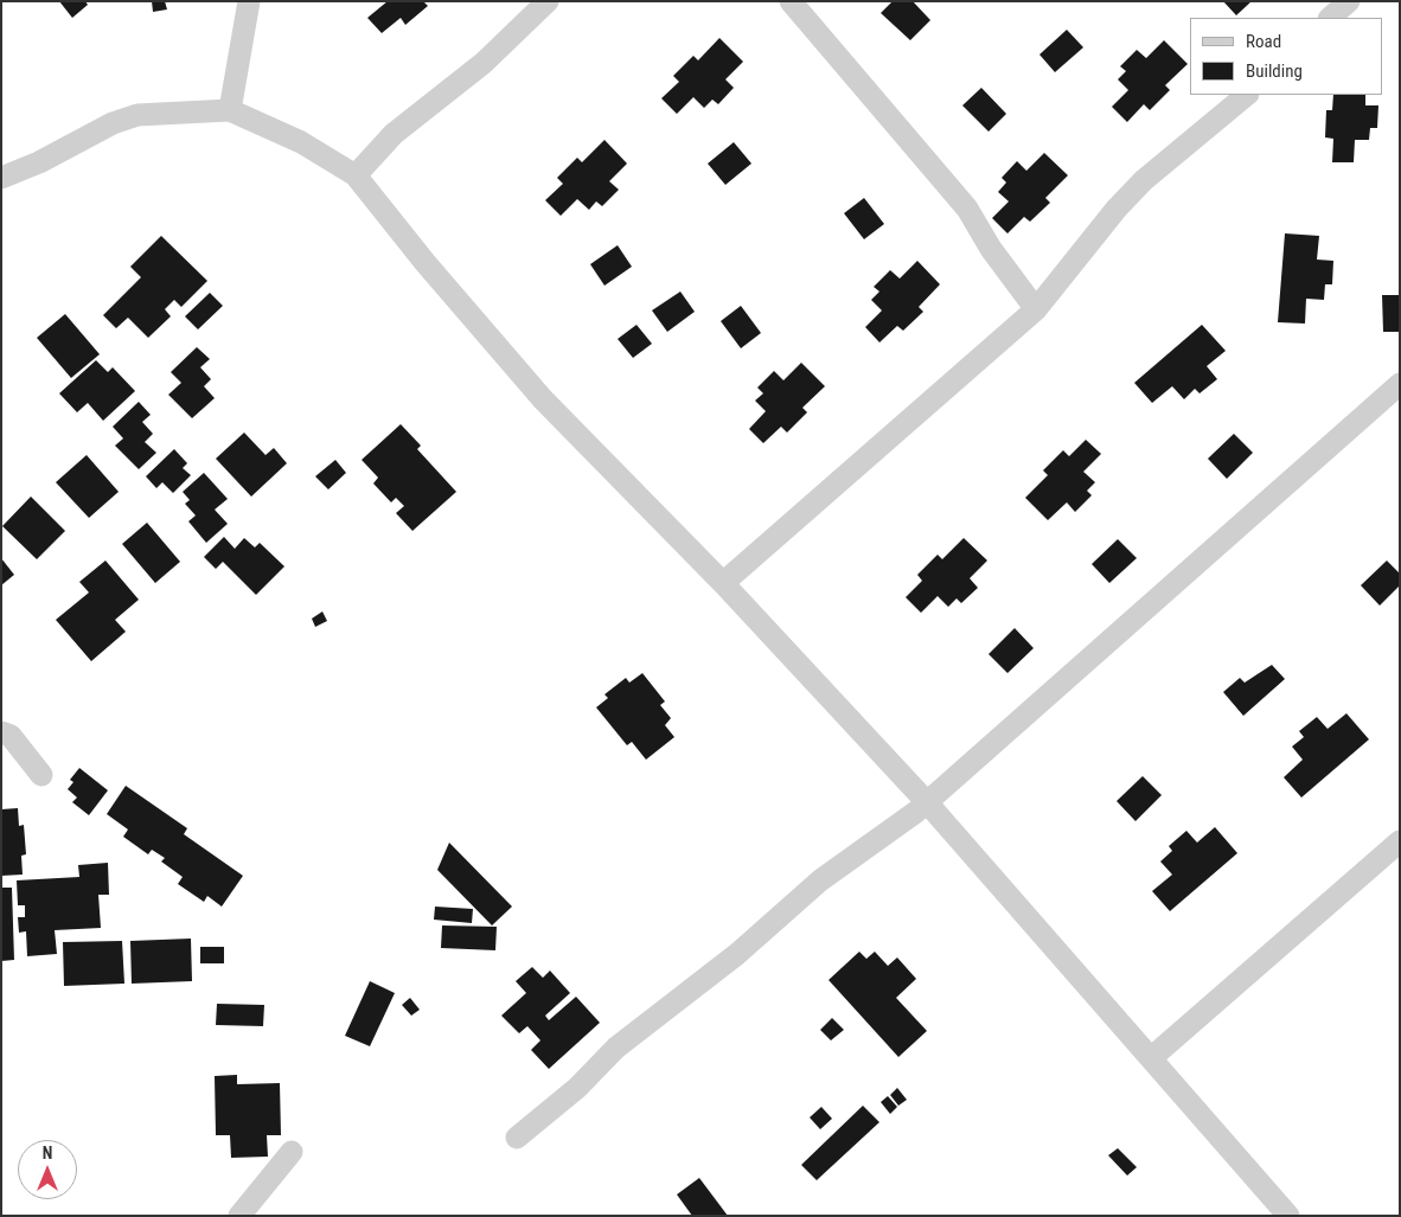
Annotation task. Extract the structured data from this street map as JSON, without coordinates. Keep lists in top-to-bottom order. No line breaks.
{"legend":["Road","Building"],"north":"top"}
